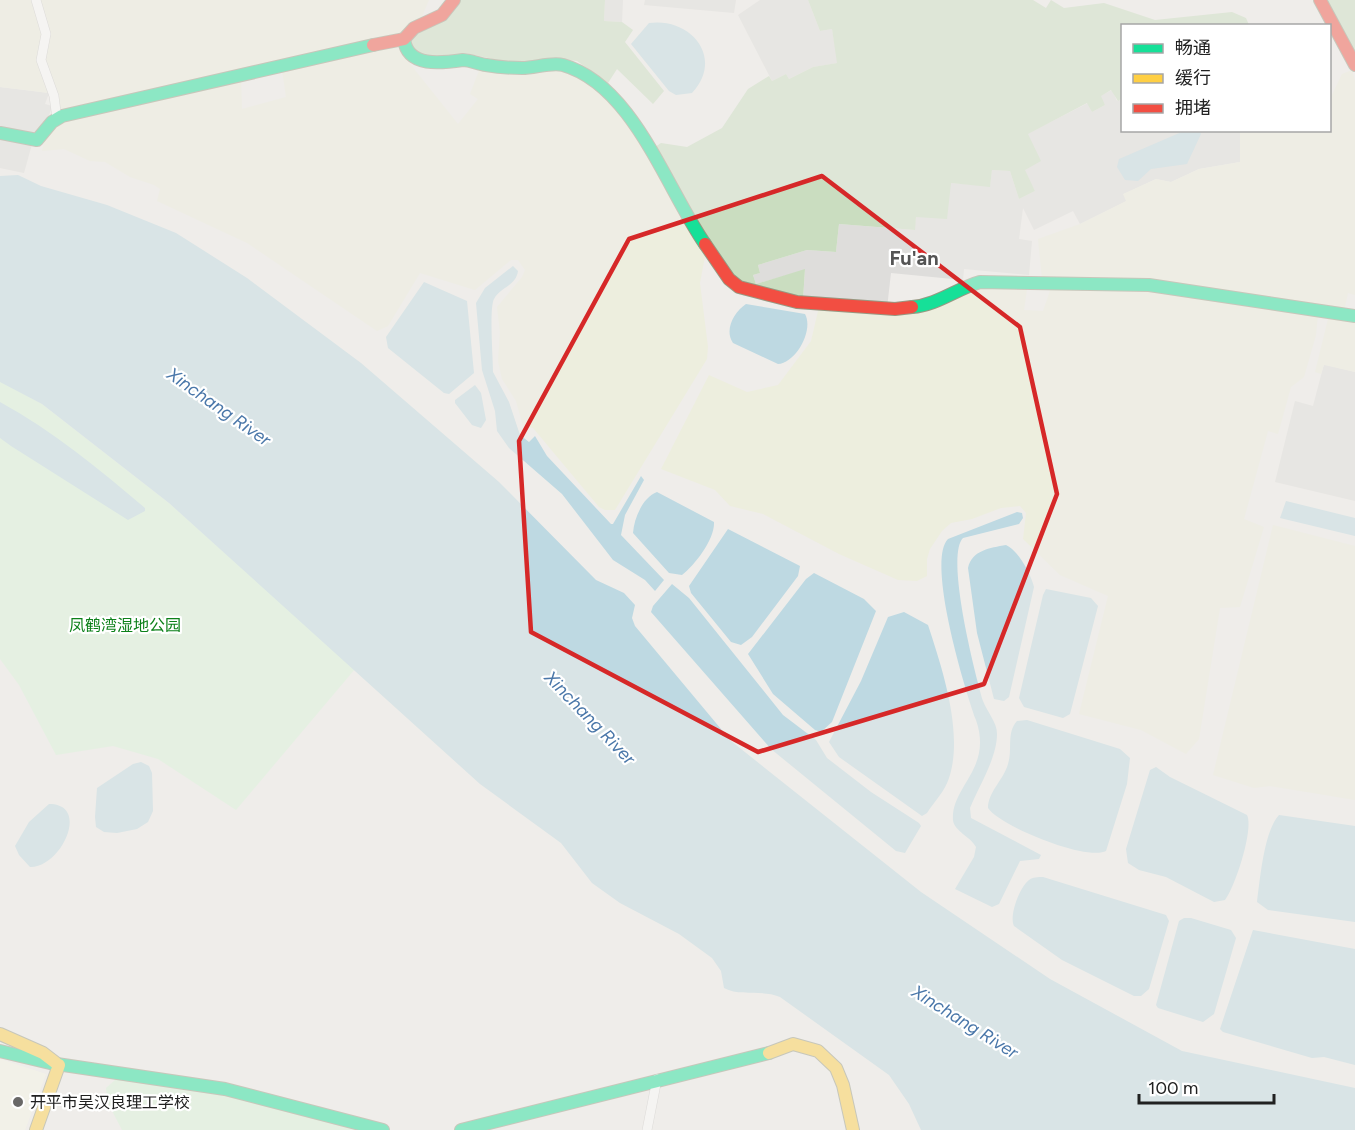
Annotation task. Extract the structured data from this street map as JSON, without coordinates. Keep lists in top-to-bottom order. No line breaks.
{"districts":["Fu'an"],"water":["Xinchang River"],"parks":["凤鹤湾湿地公园"],"places":["开平市吴汉良理工学校"],"legend":["畅通","缓行","拥堵"],"scale_bar":"100 m"}
